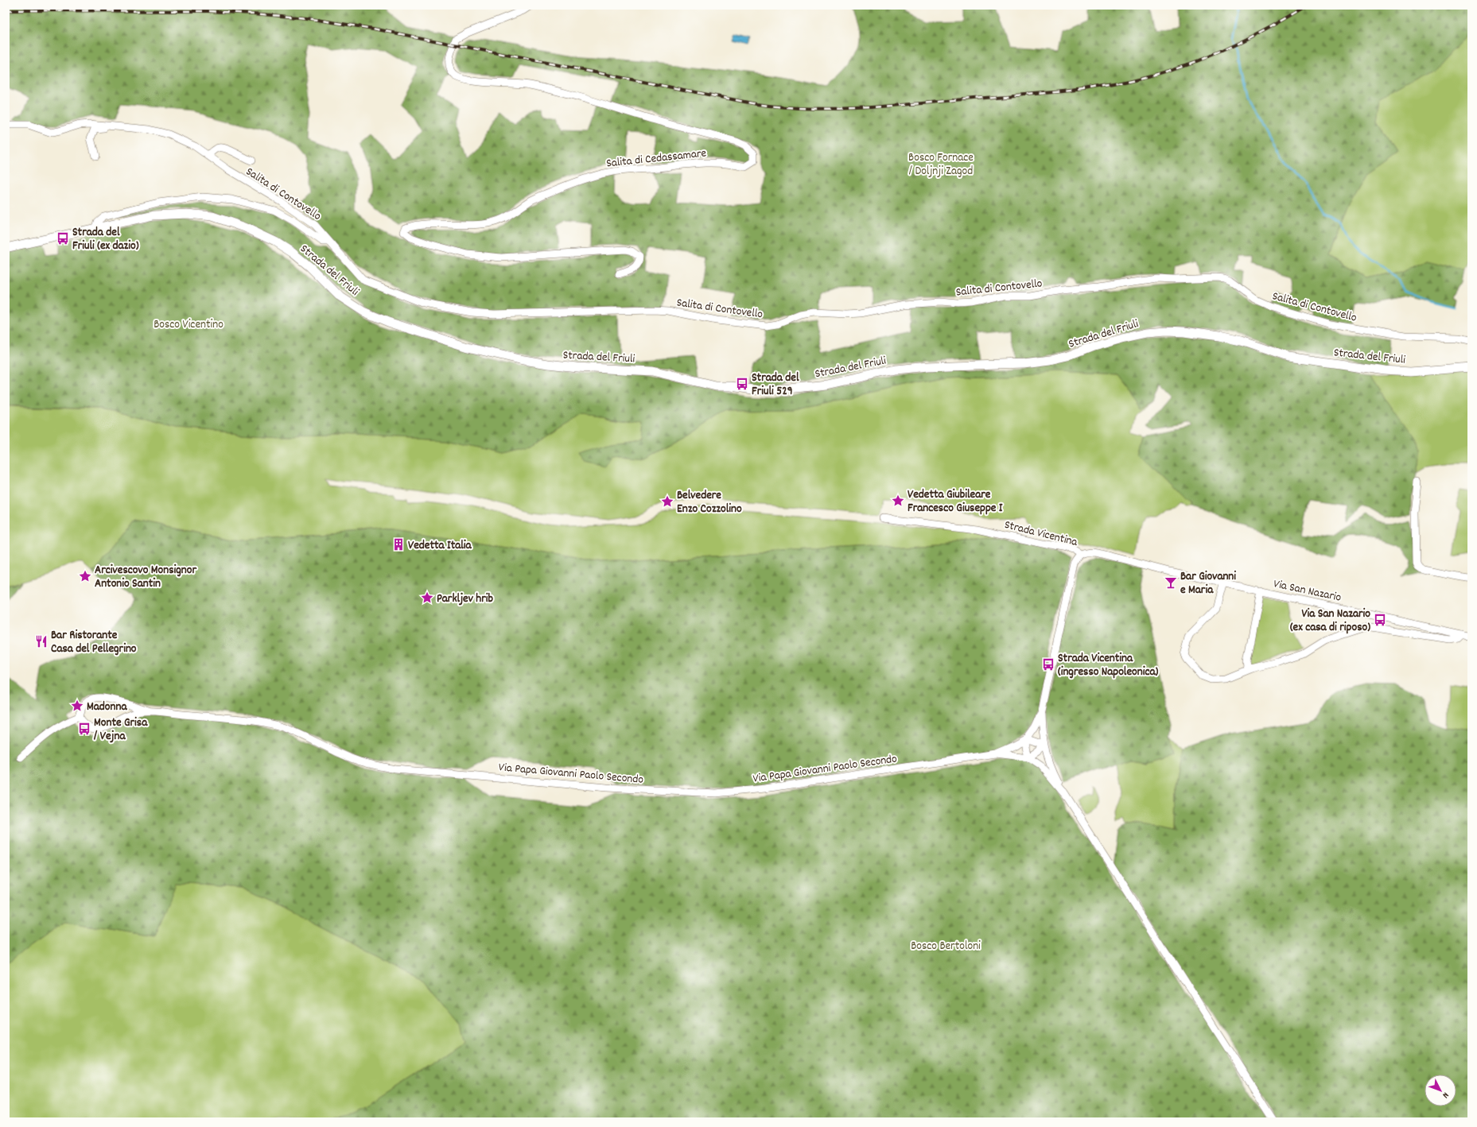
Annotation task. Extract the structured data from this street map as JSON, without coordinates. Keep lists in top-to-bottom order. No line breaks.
{"streets":{"main road":["Strada del Friuli"],"street":["Salita di Cedassamare","Salita di Contovello","Strada Vicentina","Via San Nazario","Via Papa Giovanni Paolo Secondo"]},"crossings":[["Salita di Contovello","Strada del Friuli"],["Strada Vicentina","Via San Nazario"]],"parks":["Bosco Fornace / Doljnji Zagod","Bosco Vicentino","Bosco Bertoloni"],"places":{"bus stop":["Strada del Friuli (ex dazio)","Strada del Friuli 529","Via San Nazario (ex casa di riposo)","Strada Vicentina (ingresso Napoleonica)","Monte Grisa / Vejna"],"place":["Vedetta Giubileare Francesco Giuseppe I","Belvedere Enzo Cozzolino","Arcivescovo Monsignor Antonio Santin","Parkljev hrib","Madonna"],"building":["Vedetta Italia"],"bar":["Bar Giovanni e Maria"],"restaurant":["Bar Ristorante Casa del Pellegrino"]},"north":"bottom right"}
